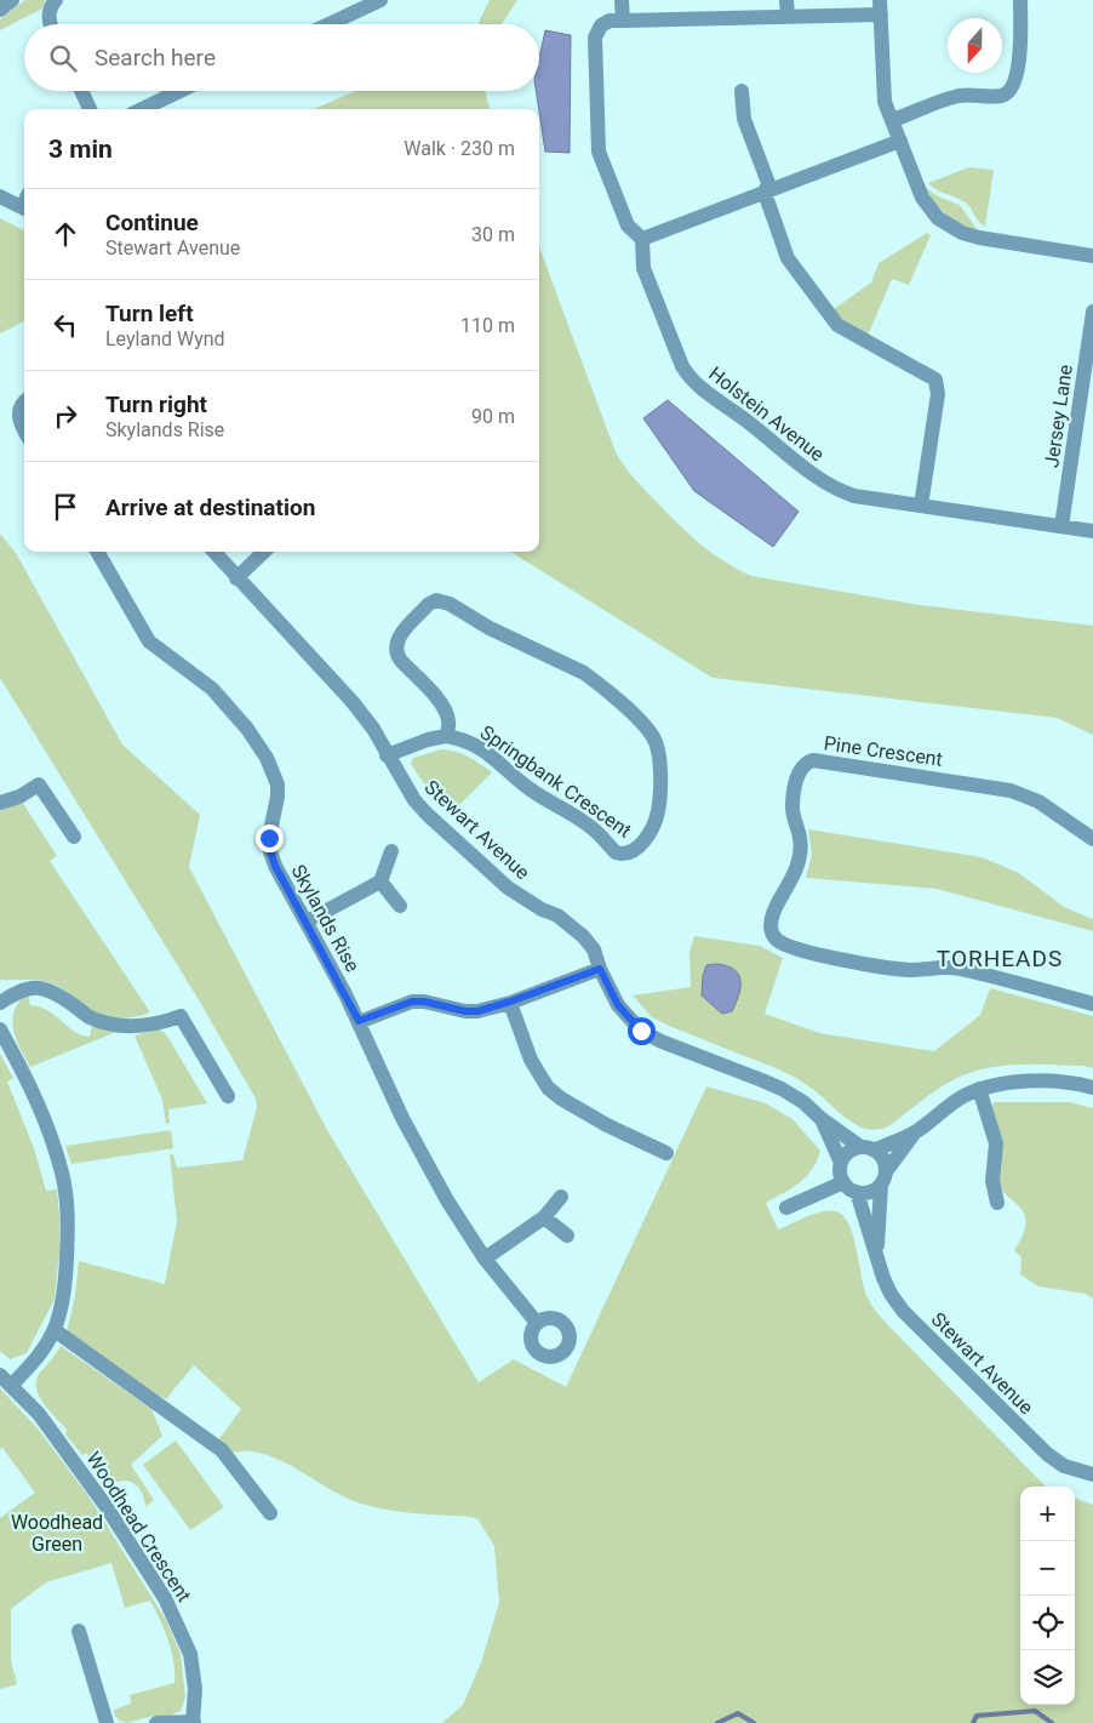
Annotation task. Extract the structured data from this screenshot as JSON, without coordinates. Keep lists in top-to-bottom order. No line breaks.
{"streets":{"street":["Holstein Avenue","Jersey Lane","Pine Crescent","Springbank Crescent","Stewart Avenue","Skylands Rise","Woodhead Crescent"]},"crossings":[["Holstein Avenue","Jersey Lane"]],"districts":["TORHEADS"],"parks":["Woodhead Green"],"north":"bottom","page":{"search":"Search here","heading":["3 min","Walk · 230 m"],"list":[["Continue","Stewart Avenue","30 m"],["Turn left","Leyland Wynd","110 m"],["Turn right","Skylands Rise","90 m"],"Arrive at destination"],"map_buttons":["+","−"]}}
